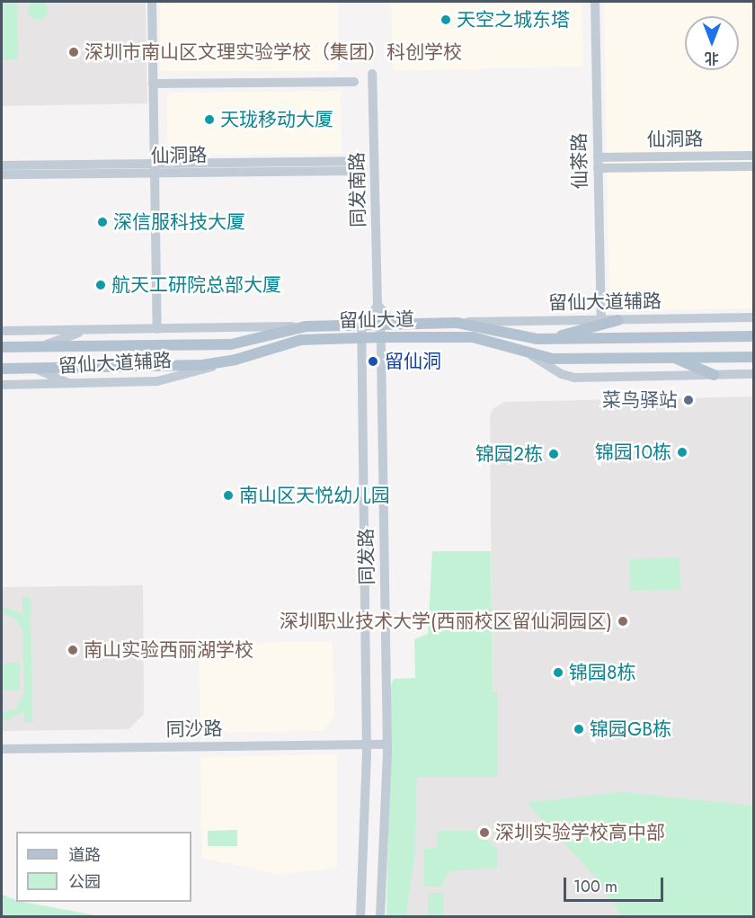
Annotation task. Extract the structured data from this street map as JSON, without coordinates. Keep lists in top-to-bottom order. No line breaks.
{"streets":{"main road":["仙洞路","仙茶路","同发南路","留仙大道辅路","留仙大道","同发路","同沙路"]},"crossings":[["仙洞路","仙茶路"],["仙茶路","留仙大道辅路"],["留仙大道辅路","留仙大道"],["留仙大道","同发路"],["同发路","同沙路"]],"places":["天空之城东塔","深圳市南山区文理实验学校（集团）科创学校","天珑移动大厦","深信服科技大厦","航天工研院总部大厦","留仙洞","菜鸟驿站","锦园10栋","锦园2栋","南山区天悦幼儿园","深圳职业技术大学(西丽校区留仙洞园区)","南山实验西丽湖学校","锦园8栋","锦园GB栋","深圳实验学校高中部"],"legend":["道路","公园"],"scale_bar":"100 m","north":"bottom"}
